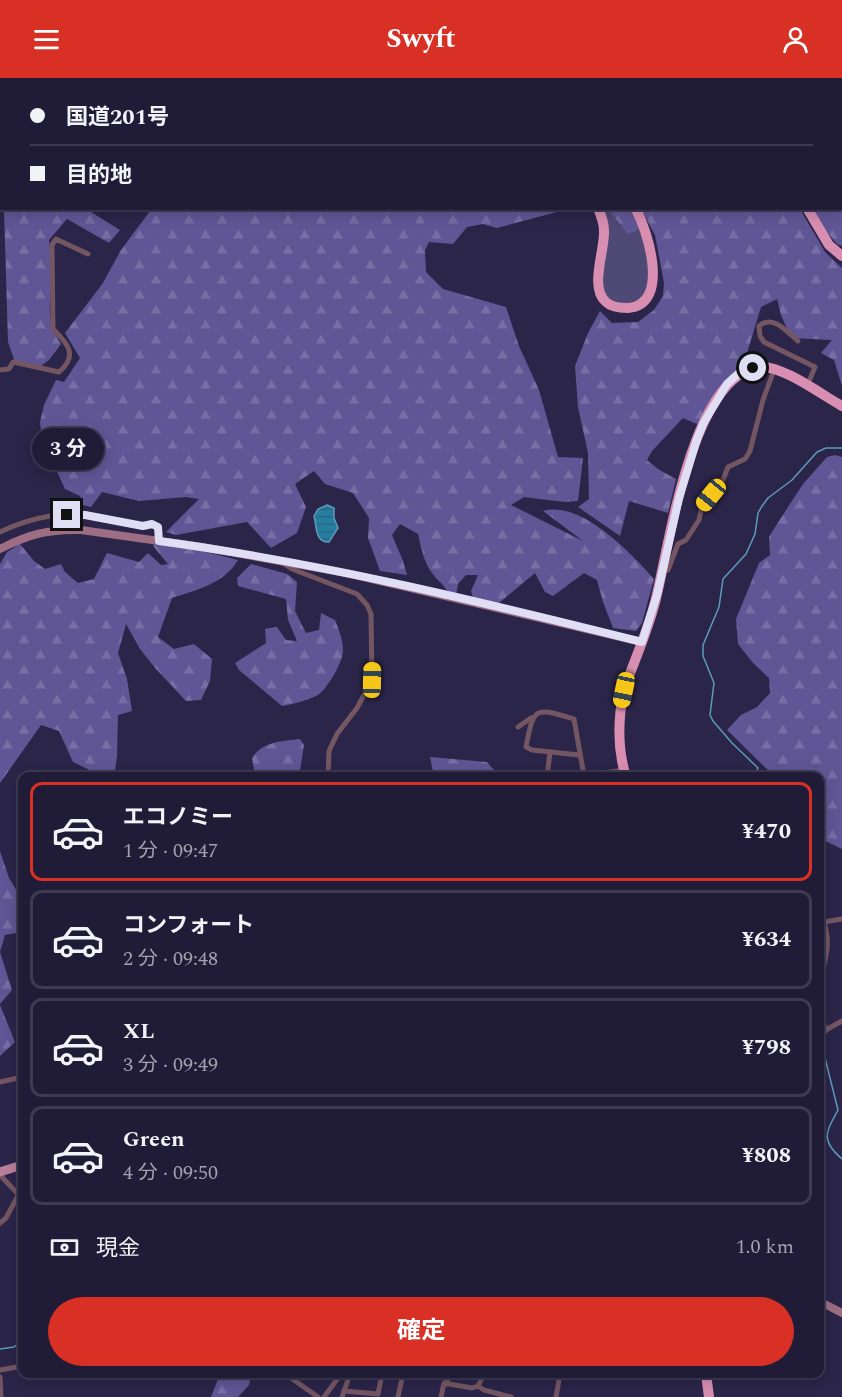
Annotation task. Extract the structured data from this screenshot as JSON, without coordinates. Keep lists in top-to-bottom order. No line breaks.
{"page":{"header":"Swyft","banner":["国道201号","目的地"],"bubble":"3 分","list":[{"name":"エコノミー","note":"1 分 · 09:47","value":"¥470"},{"name":"コンフォート","note":"2 分 · 09:48","value":"¥634"},{"name":"XL","note":"3 分 · 09:49","value":"¥798"},{"name":"Green","note":"4 分 · 09:50","value":"¥808"}],"pay":["現金","1.0 km"],"buttons":"確定"}}
